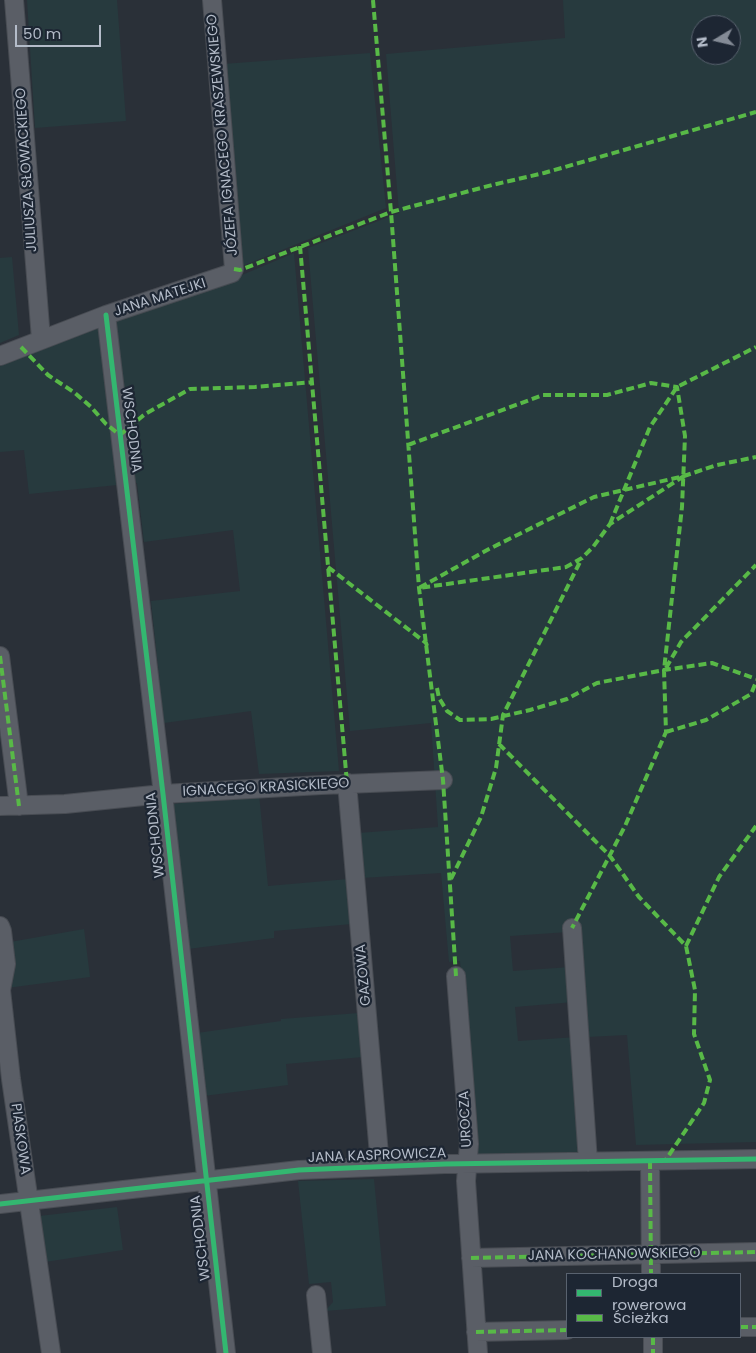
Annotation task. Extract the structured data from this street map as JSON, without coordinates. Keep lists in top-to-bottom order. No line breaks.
{"streets":{"street":["JÓZEFA IGNACEGO KRASZEWSKIEGO","JULIUSZA SŁOWACKIEGO","JANA MATEJKI","WSCHODNIA","IGNACEGO KRASICKIEGO","GAZOWA","UROCZA","PIASKOWA","JANA KASPROWICZA","JANA KOCHANOWSKIEGO"]},"crossings":[["JÓZEFA IGNACEGO KRASZEWSKIEGO","JANA MATEJKI"],["JULIUSZA SŁOWACKIEGO","JANA MATEJKI"],["JANA MATEJKI","WSCHODNIA"],["WSCHODNIA","IGNACEGO KRASICKIEGO"],["WSCHODNIA","JANA KASPROWICZA"],["IGNACEGO KRASICKIEGO","GAZOWA"],["GAZOWA","JANA KASPROWICZA"],["UROCZA","JANA KASPROWICZA"],["UROCZA","JANA KOCHANOWSKIEGO"],["PIASKOWA","JANA KASPROWICZA"]],"legend":["Droga rowerowa","Ścieżka"],"scale_bar":"50 m","north":"left"}
